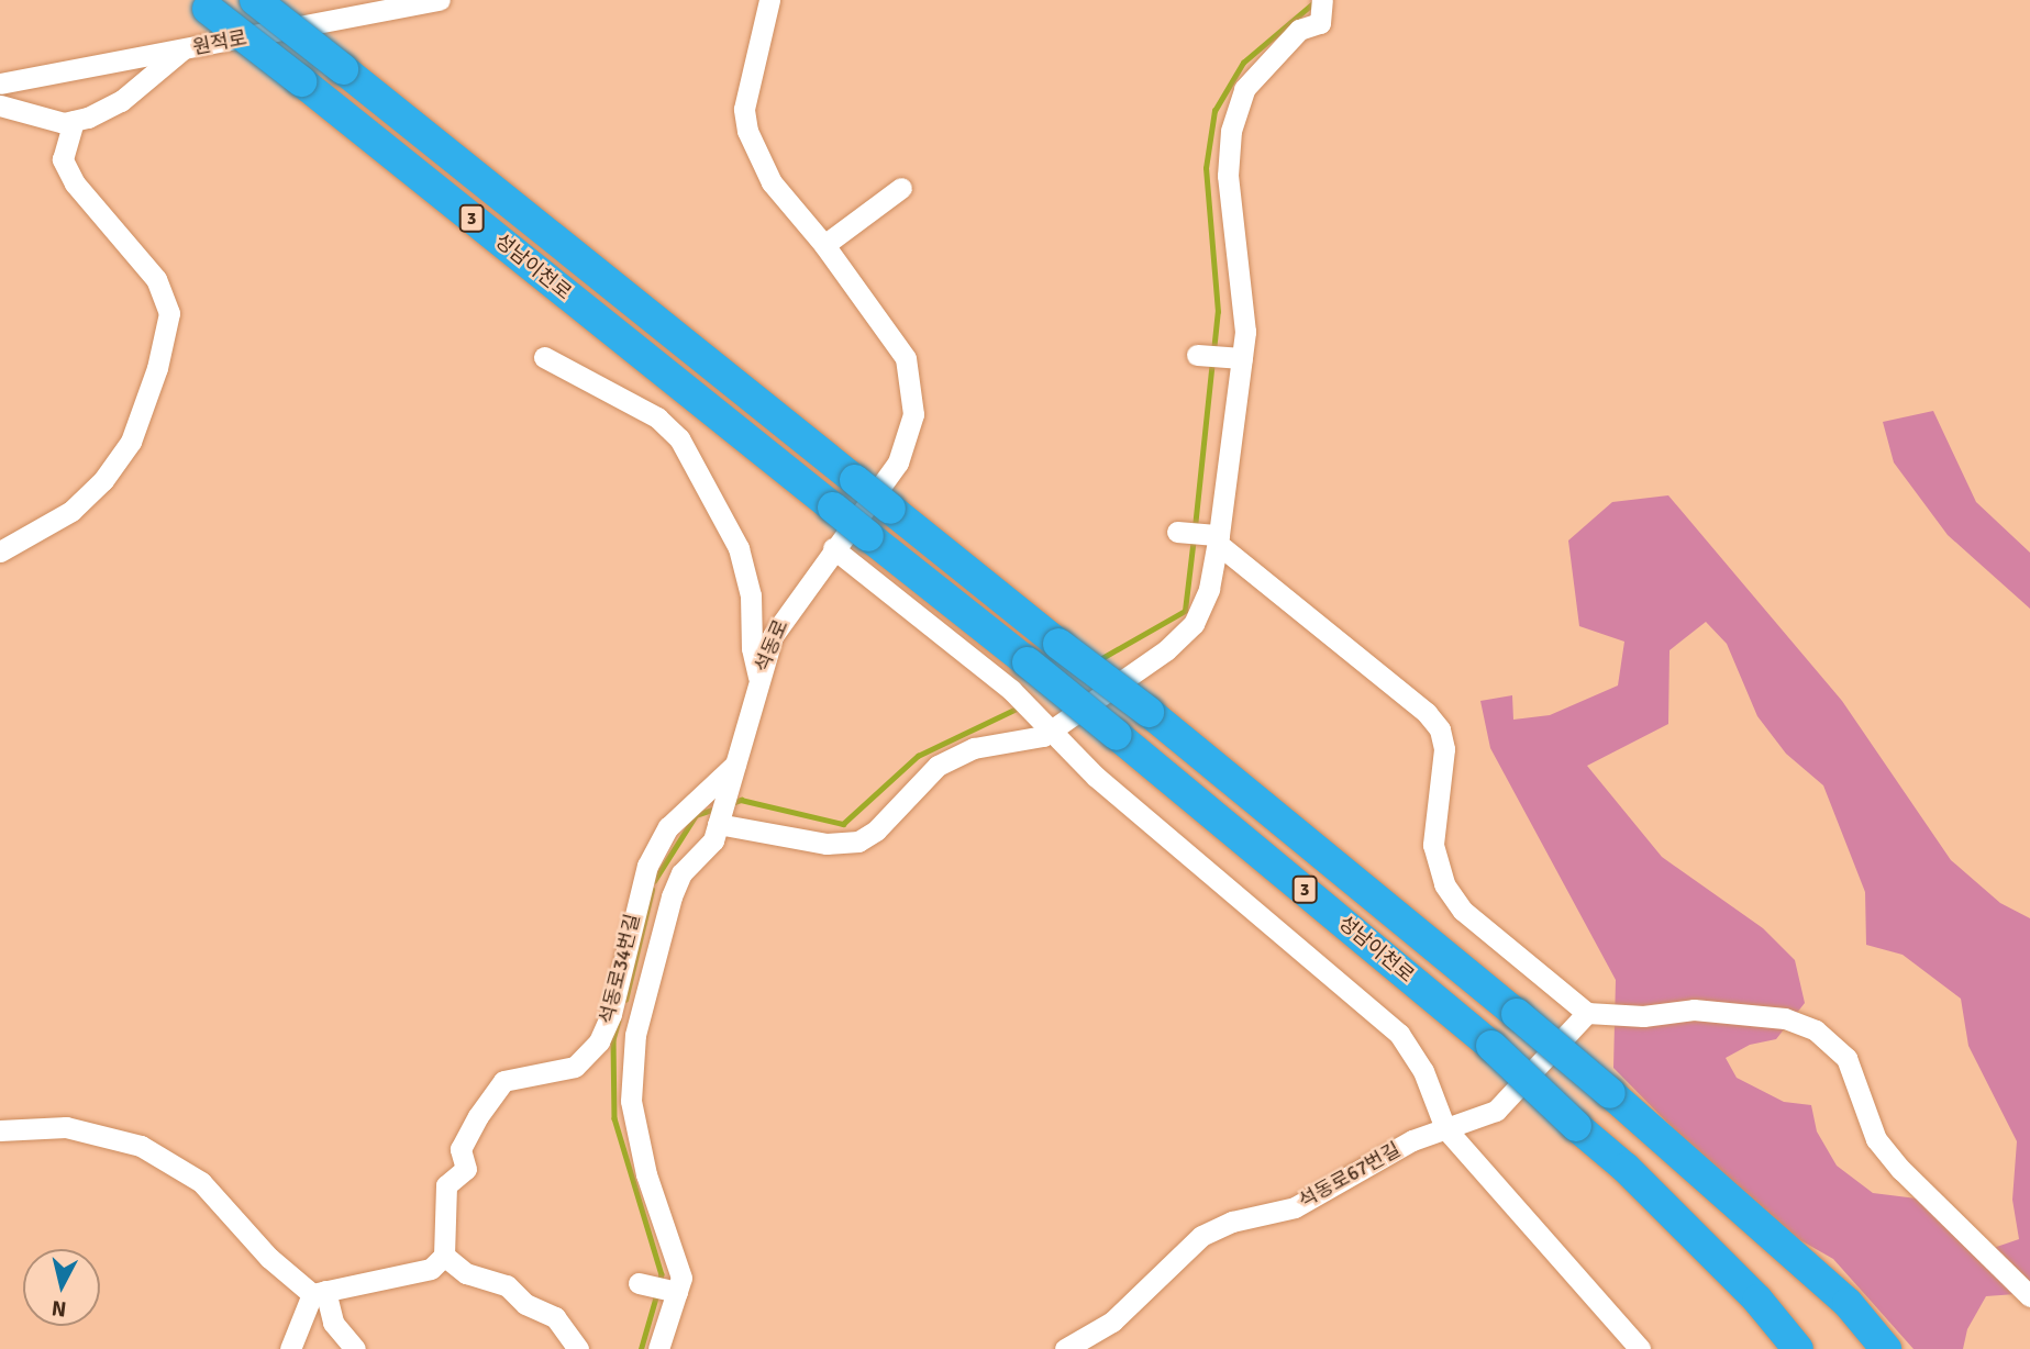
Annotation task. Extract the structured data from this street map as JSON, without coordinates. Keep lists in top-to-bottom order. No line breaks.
{"streets":{"highway":["3","성남이천로"],"street":["원적로","석동로","석동로34번길","석동로67번길"]},"crossings":[["석동로","석동로34번길"]],"north":"bottom"}
